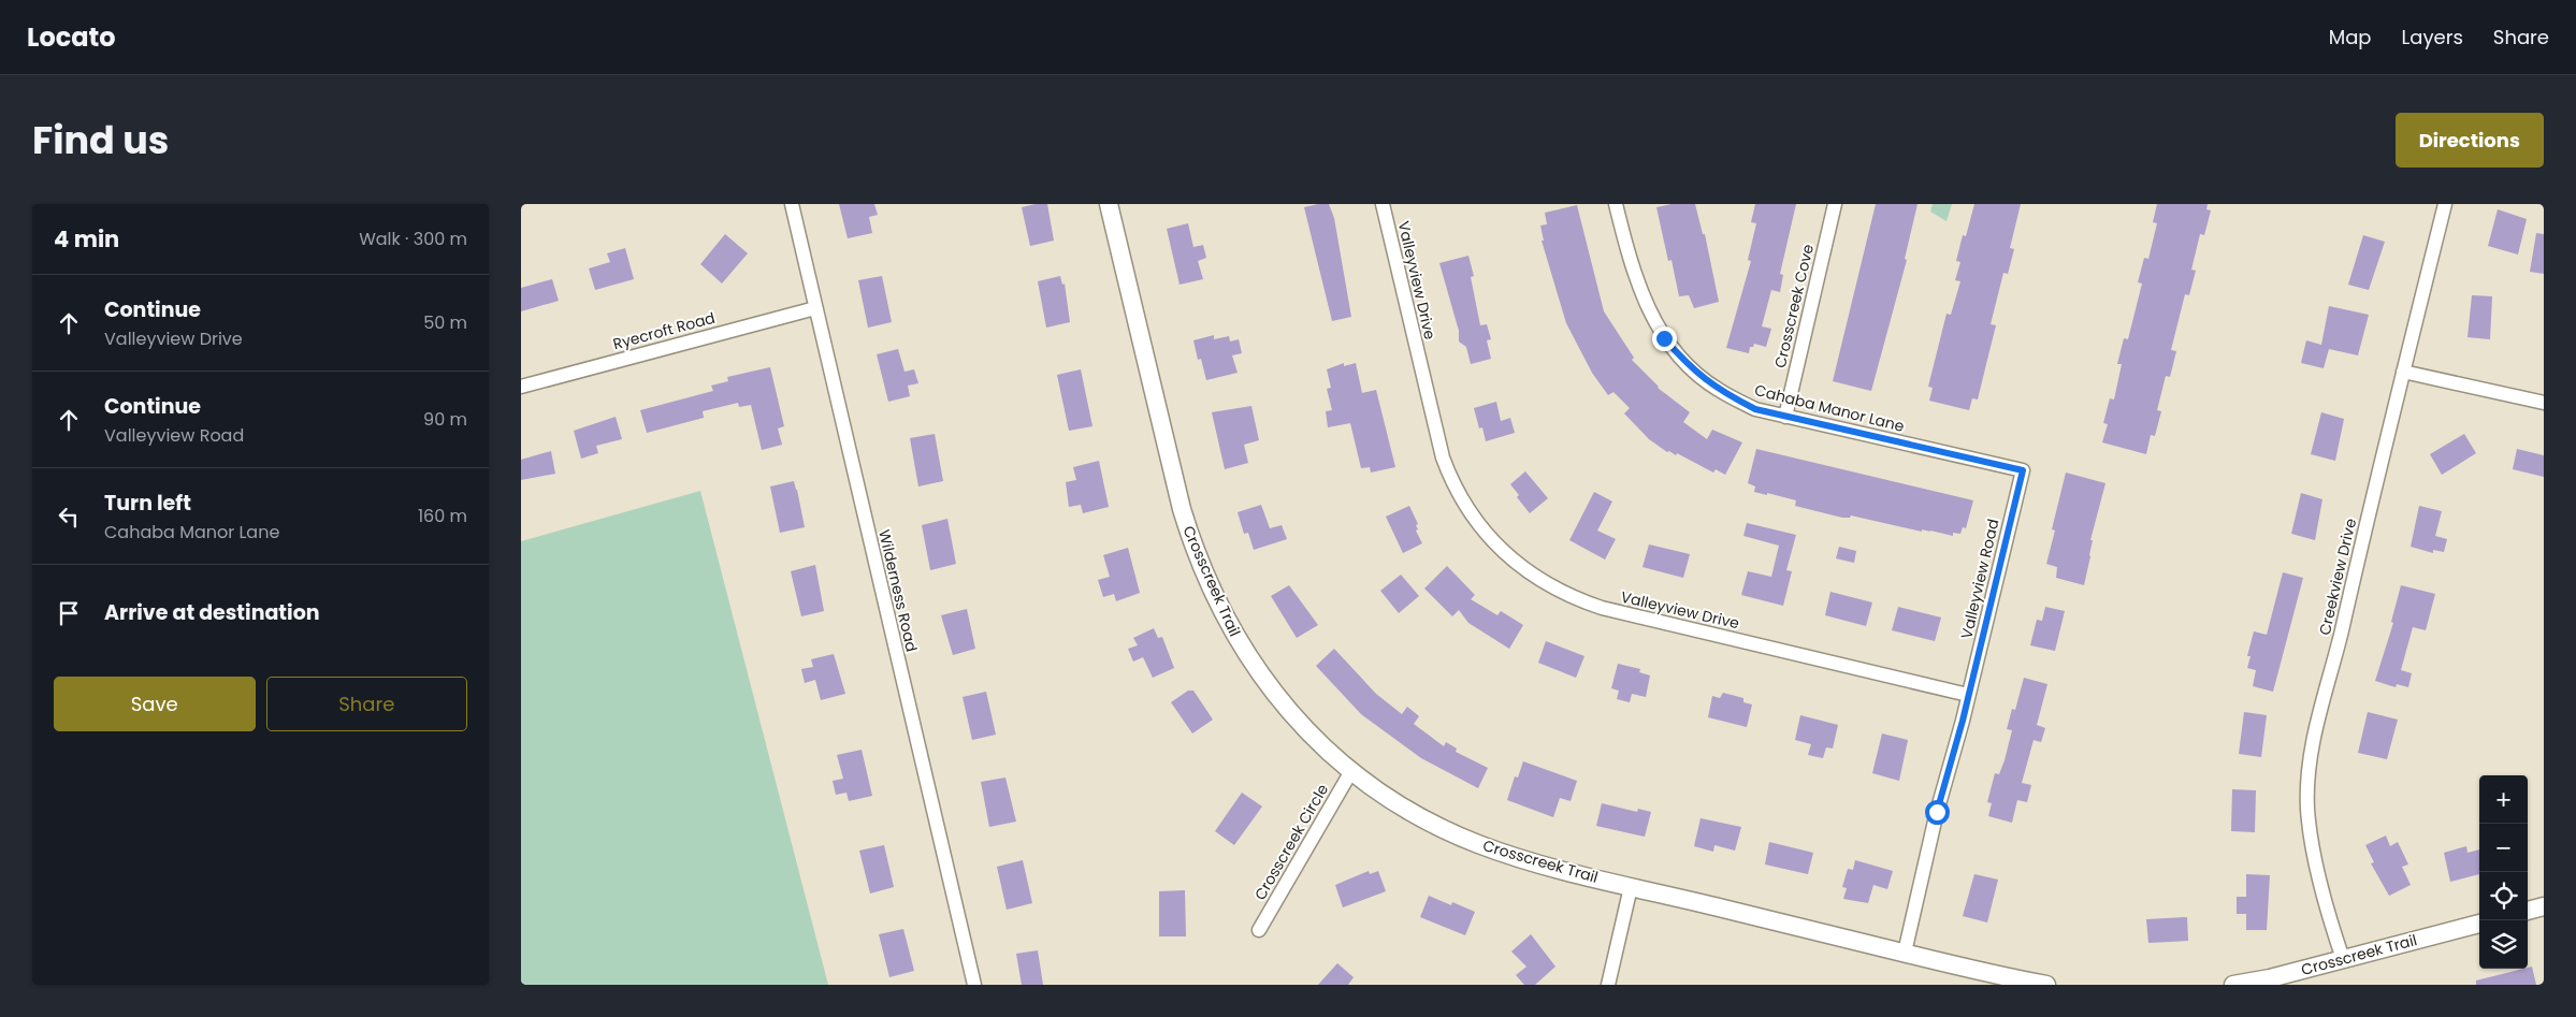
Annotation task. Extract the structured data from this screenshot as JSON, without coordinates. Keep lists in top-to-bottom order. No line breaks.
{"streets":{"street":["Valleyview Drive","Crosscreek Cove","Ryecroft Road","Cahaba Manor Lane","Creekview Drive","Valleyview Road","Crosscreek Trail","Wilderness Road","Crosscreek Circle"]},"crossings":[["Valleyview Drive","Valleyview Road"],["Crosscreek Cove","Cahaba Manor Lane"],["Ryecroft Road","Wilderness Road"],["Cahaba Manor Lane","Valleyview Road"],["Creekview Drive","Crosscreek Trail"],["Crosscreek Trail","Crosscreek Circle"]],"page":{"header":"Locato","nav":["Map","Layers","Share"],"title":"Find us","buttons":["Directions",["Save","Share"]],"heading":["4 min","Walk · 300 m"],"list":[["Continue","Valleyview Drive","50 m"],["Continue","Valleyview Road","90 m"],["Turn left","Cahaba Manor Lane","160 m"],"Arrive at destination"],"map_buttons":["+","−"]}}
